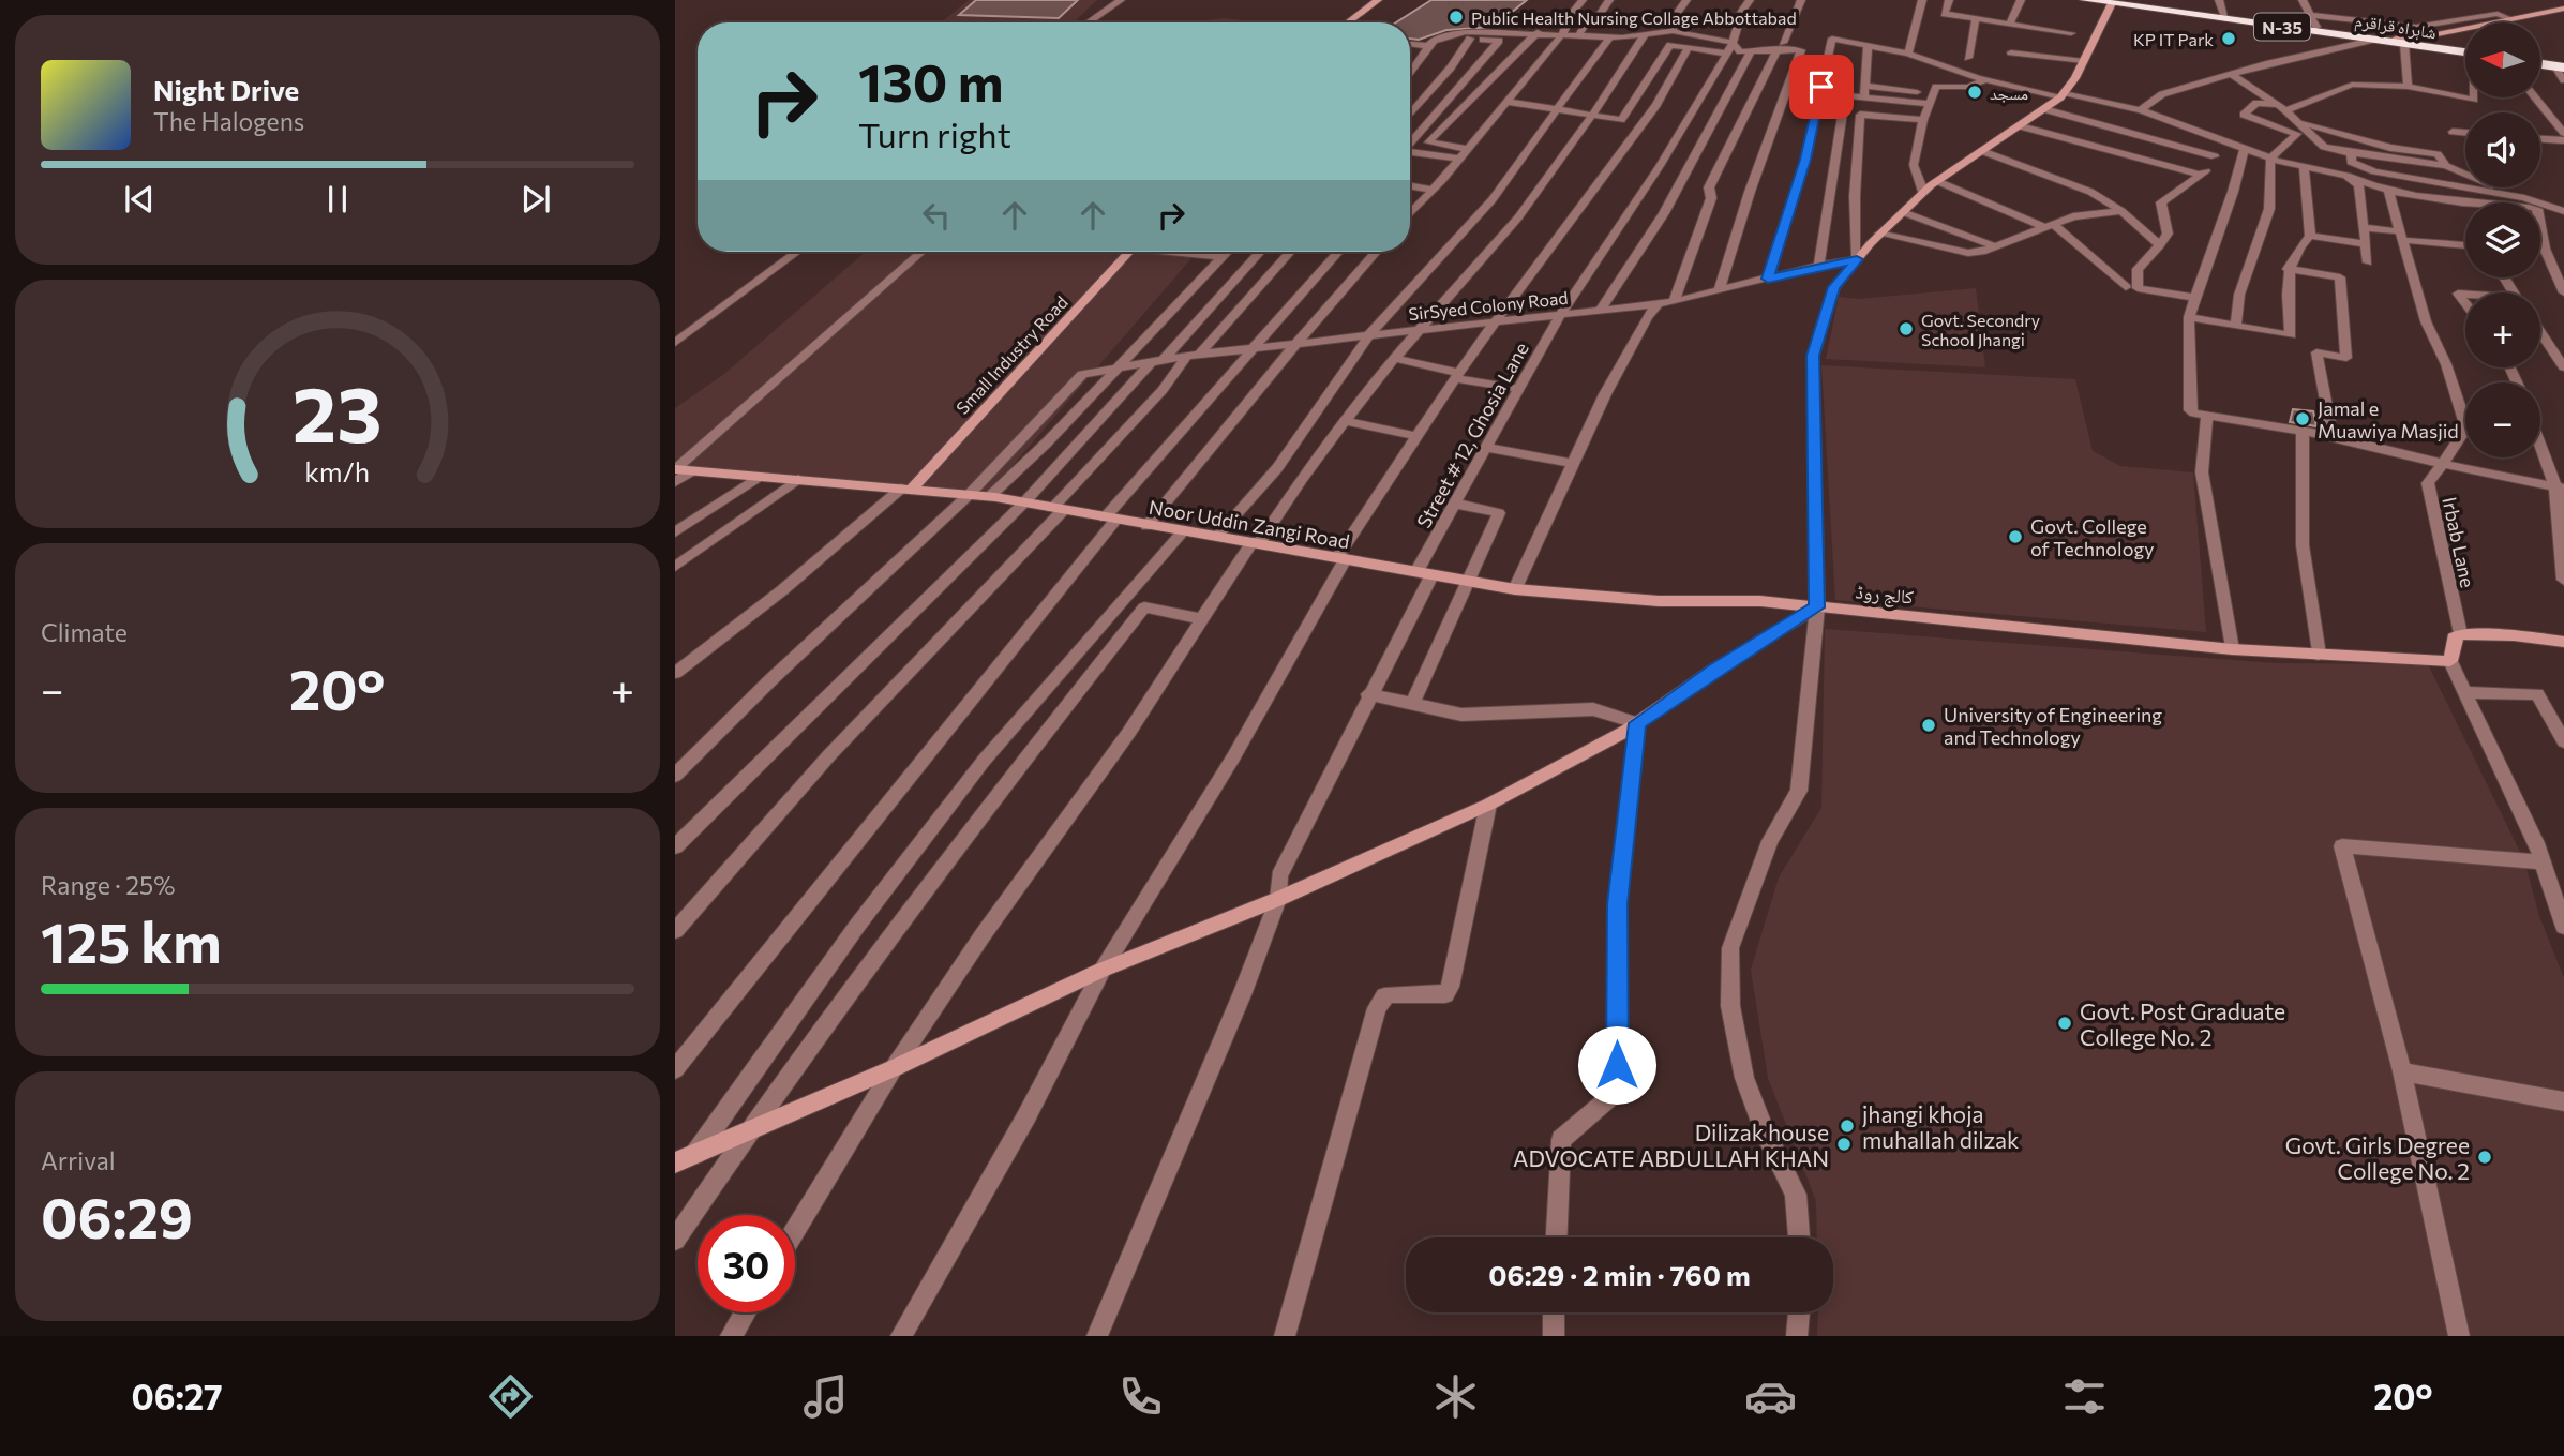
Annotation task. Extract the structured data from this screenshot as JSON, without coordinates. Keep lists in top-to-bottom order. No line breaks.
{"streets":{"highway":["شاہراہ قراقرم","N-35"],"street":["SirSyed Colony Road","Small Industry Road","Street # 12, Ghosia Lane","Noor Uddin Zangi Road","Irbab Lane","کالج روڈ"]},"crossings":[["SirSyed Colony Road","Street # 12, Ghosia Lane"],["SirSyed Colony Road","Noor Uddin Zangi Road"],["Small Industry Road","Noor Uddin Zangi Road"],["Street # 12, Ghosia Lane","Noor Uddin Zangi Road"],["Noor Uddin Zangi Road","کالج روڈ"]],"places":["Public Health Nursing Collage Abbottabad","KP IT Park","مسجد","Govt. Secondry School Jhangi","Jamal e Muawiya Masjid","Govt. College of Technology","University of Engineering and Technology","Govt. Post Graduate College No. 2","jhangi khoja muhallah dilzak","Dilizak house ADVOCATE ABDULLAH KHAN","Govt. Girls Degree College No. 2"],"north":"left","page":{"map_buttons":["+","−"],"turn":["130 m","Turn right"],"song":["Night Drive","The Halogens"],"tile":["Climate",["Range · 25%","125 km"],["Arrival","06:29"]],"heat":["−","20°","+"],"limit":"30","trip":"06:29 · 2 min · 760 m","tabs":["06:27","20°"],"gauge":["23","km/h"]}}
